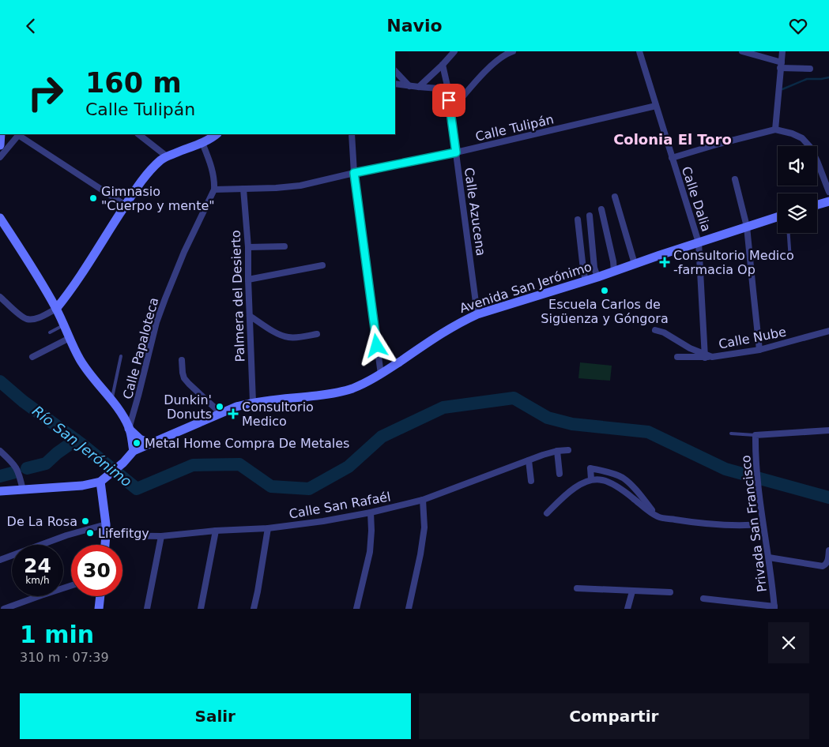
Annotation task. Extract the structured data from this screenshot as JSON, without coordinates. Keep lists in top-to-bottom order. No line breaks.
{"streets":{"main road":["Avenida San Jerónimo"],"street":["Calle Tulipán","Calle Dalia","Calle Azucena","Palmera del Desierto","Calle Nube","Calle Papaloteca","Calle San Rafaél","Privada San Francisco"]},"crossings":[["Calle Tulipán","Calle Dalia"],["Calle Tulipán","Calle Azucena"],["Calle Tulipán","Palmera del Desierto"],["Calle Tulipán","Calle Papaloteca"],["Calle Dalia","Avenida San Jerónimo"],["Calle Dalia","Calle Nube"],["Calle Azucena","Avenida San Jerónimo"],["Avenida San Jerónimo","Palmera del Desierto"]],"districts":["Colonia El Toro"],"water":["Río San Jerónimo"],"places":{"other":["Gimnasio \"Cuerpo y mente\"","Escuela Carlos de Sigüenza y Góngora","Dunkin' Donuts","Metal Home Compra De Metales","De La Rosa","Lifefitgy"],"health":["Consultorio Medico -farmacia Op","Consultorio Medico"]},"page":{"header":"Navio","turn":["160 m","Calle Tulipán"],"speed":"24 km/h","limit":"30","heading":["1 min","310 m · 07:39"],"buttons":["Salir","Compartir"]}}
